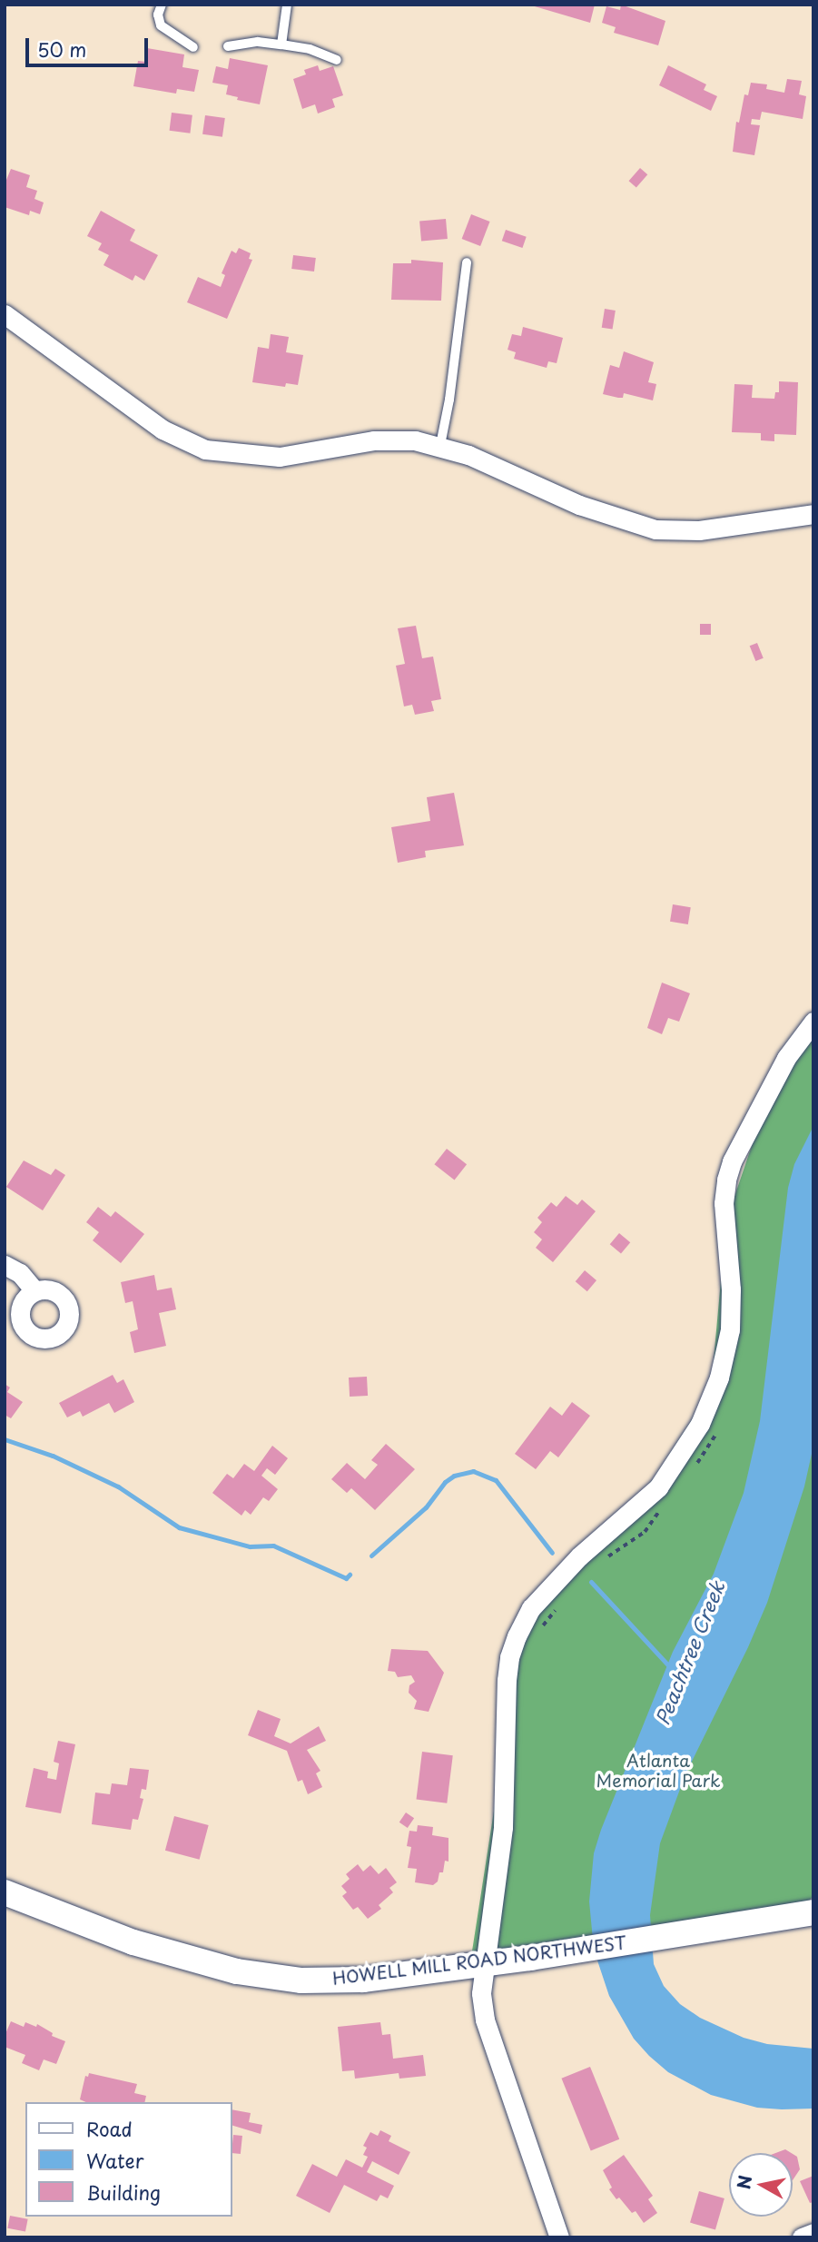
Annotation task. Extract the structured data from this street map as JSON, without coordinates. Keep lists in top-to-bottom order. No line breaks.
{"streets":{"main road":["HOWELL MILL ROAD NORTHWEST"]},"water":["Peachtree Creek"],"parks":["Atlanta Memorial Park"],"legend":["Road","Water","Building"],"scale_bar":"50 m","north":"left"}
